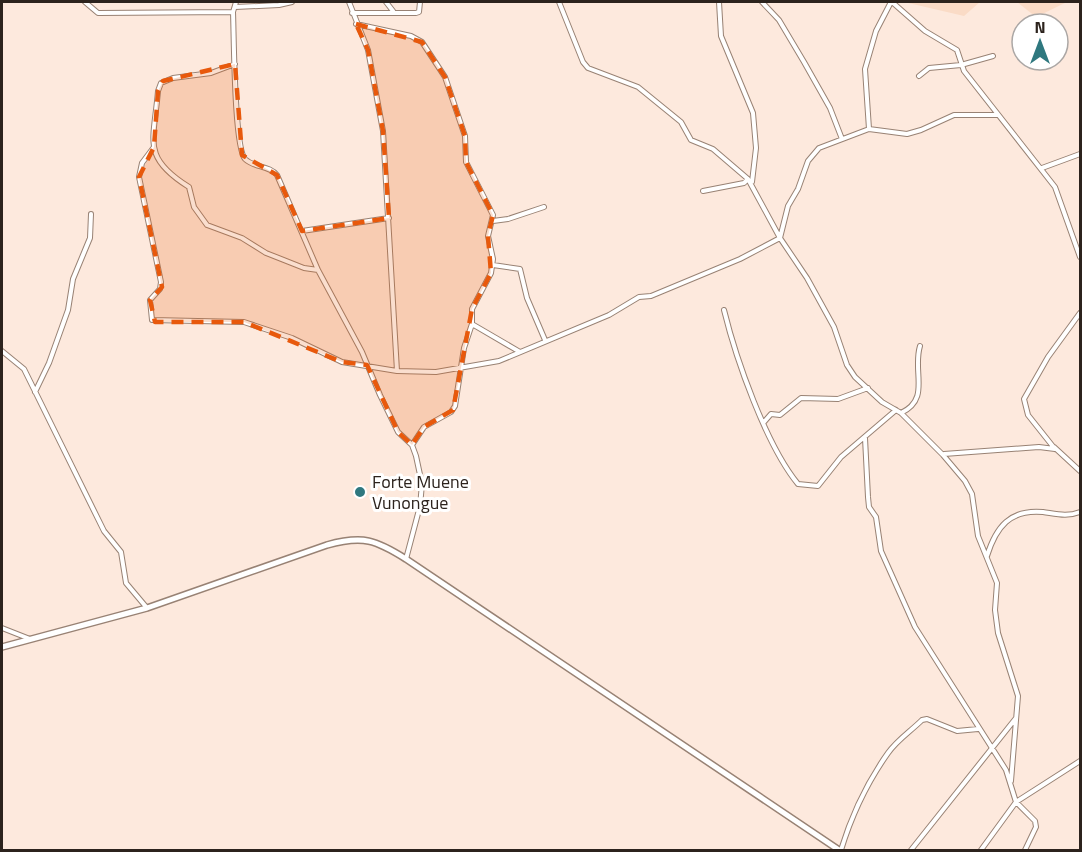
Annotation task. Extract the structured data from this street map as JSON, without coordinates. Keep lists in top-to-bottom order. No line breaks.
{"places":["Forte Muene Vunongue"],"north":"top"}
